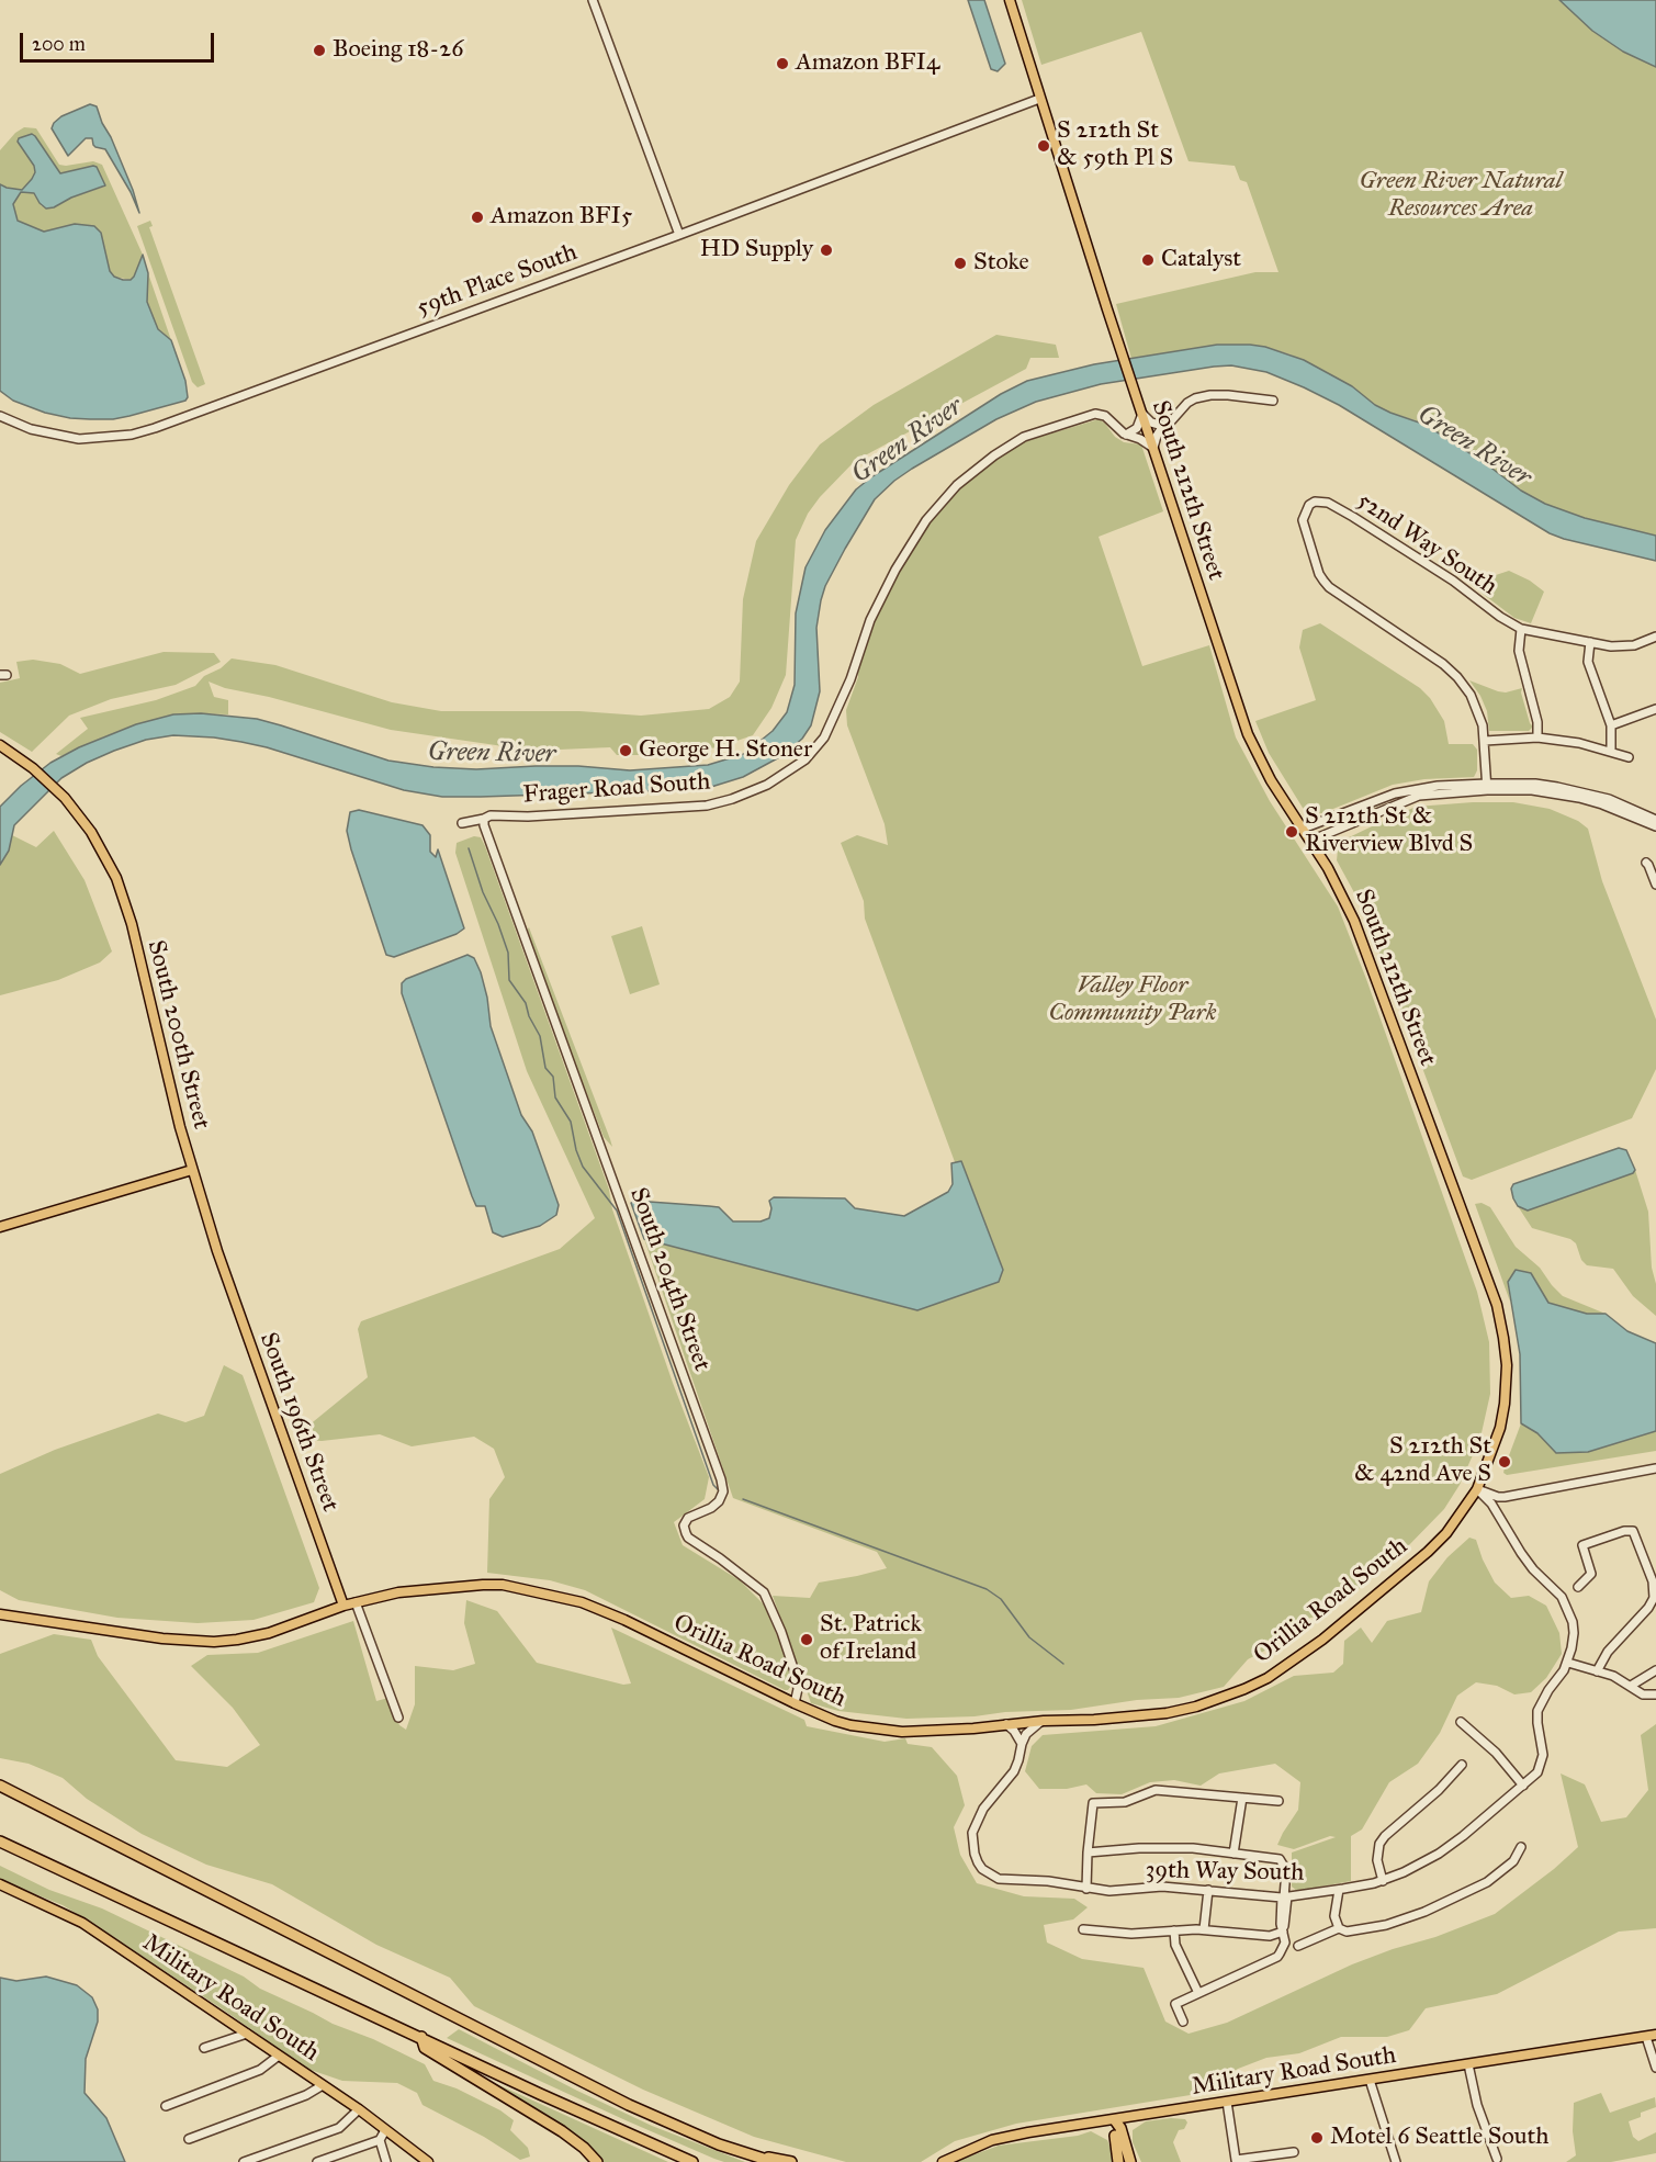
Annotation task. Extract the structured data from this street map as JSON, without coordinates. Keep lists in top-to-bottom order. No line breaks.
{"streets":{"main road":["South 212th Street","South 200th Street","South 196th Street","Orillia Road South","Military Road South"],"street":["59th Place South","52nd Way South","Frager Road South","South 204th Street","39th Way South"]},"crossings":[["59th Place South","South 212th Street"],["South 212th Street","Frager Road South"],["South 212th Street","Orillia Road South"],["Frager Road South","South 204th Street"],["South 200th Street","South 196th Street"],["South 204th Street","Orillia Road South"],["South 196th Street","Orillia Road South"]],"water":["Green River"],"parks":["Green River Natural Resources Area","Valley Floor Community Park"],"places":["Boeing 18-26","Amazon BFI4","S 212th St & 59th Pl S","Amazon BFI5","HD Supply","Catalyst","Stoke","George H. Stoner","S 212th St & Riverview Blvd S","S 212th St & 42nd Ave S","St. Patrick of Ireland","Motel 6 Seattle South"],"scale_bar":"200 m"}
